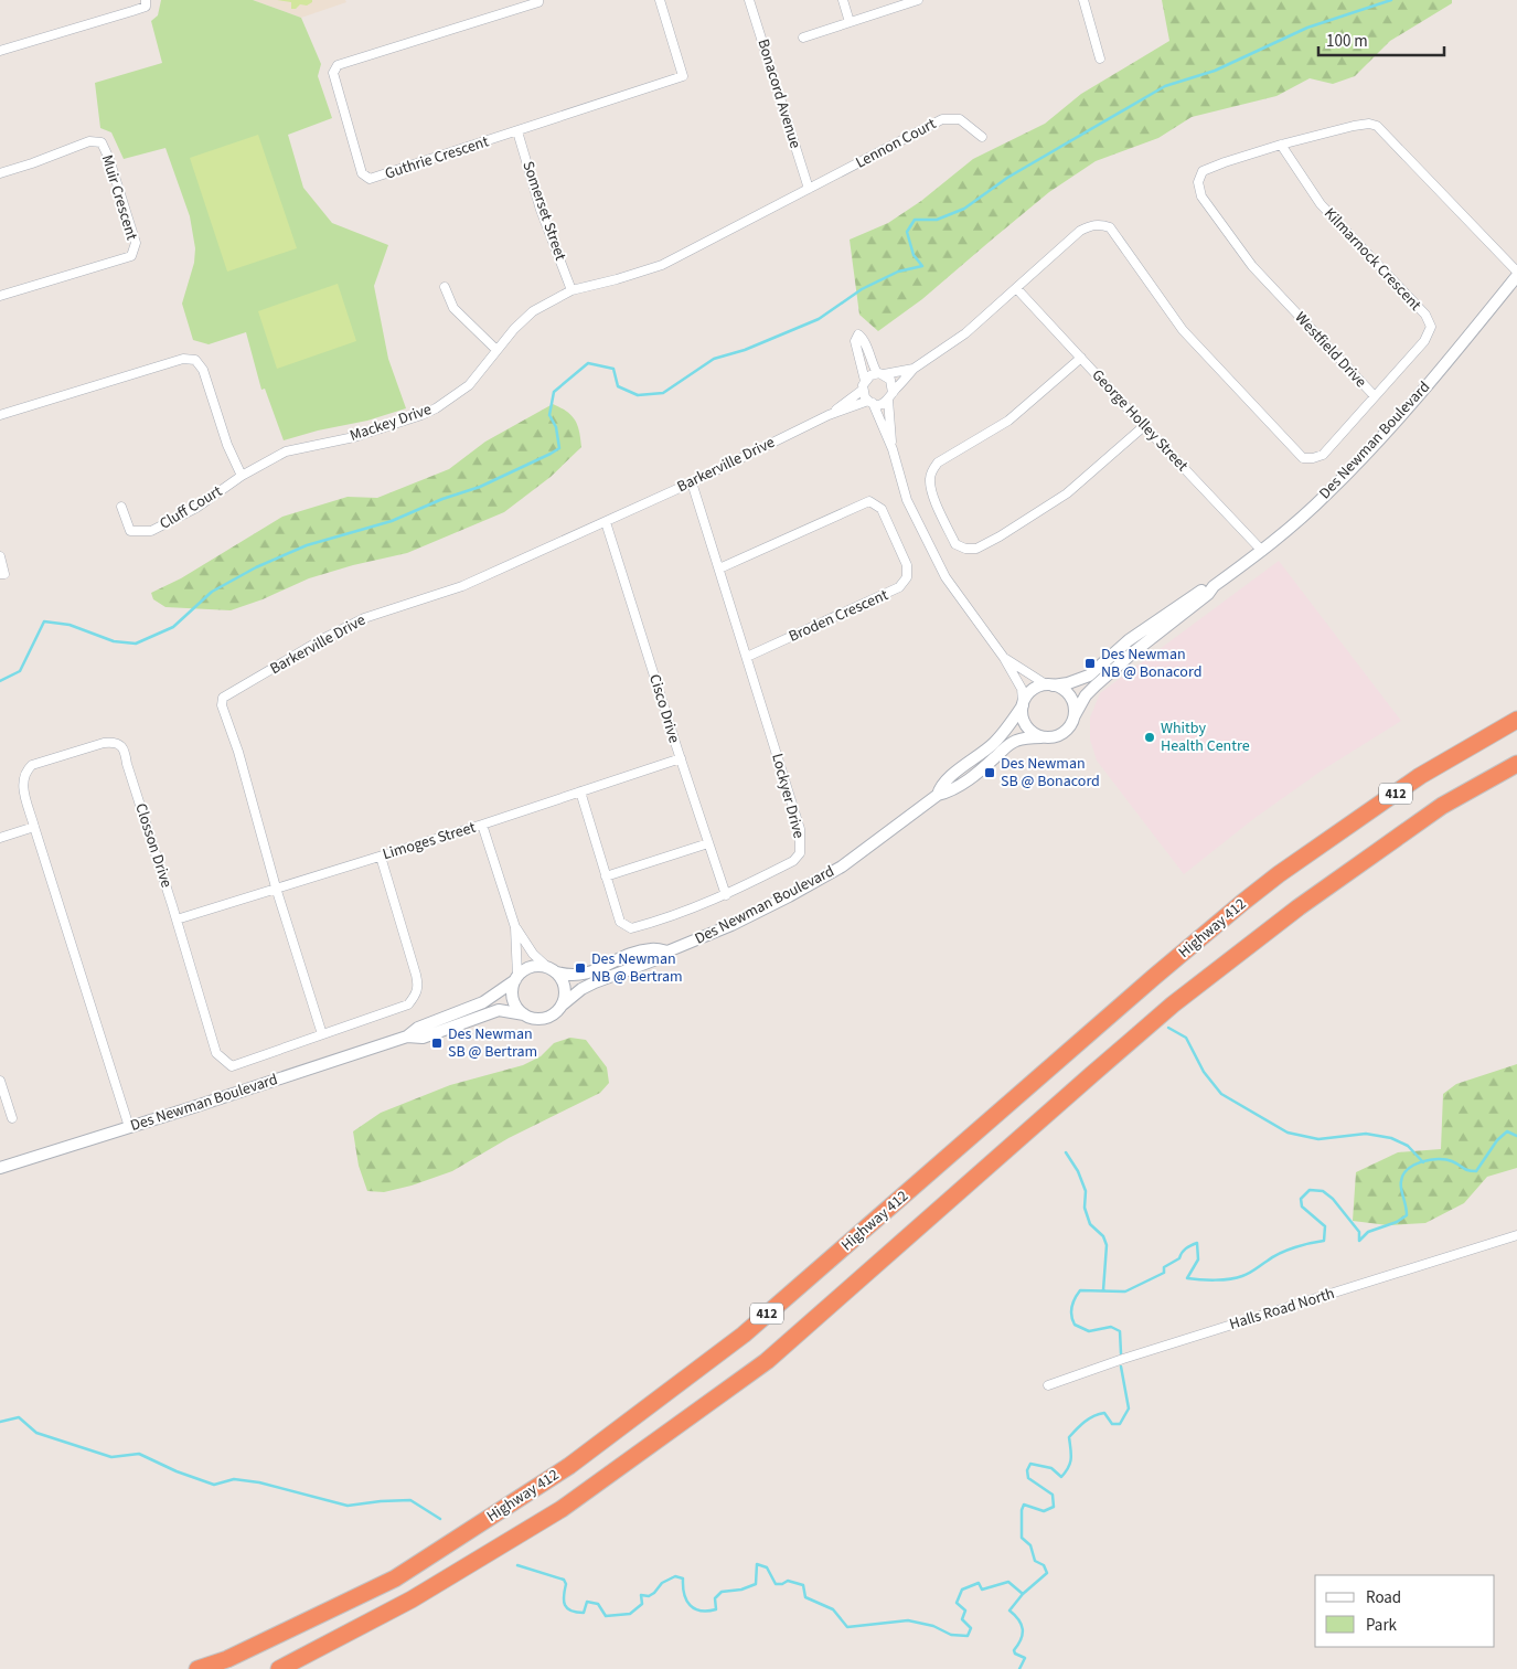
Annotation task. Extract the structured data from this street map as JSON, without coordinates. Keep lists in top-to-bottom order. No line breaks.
{"streets":{"highway":["412","Highway 412"],"street":["Bonacord Avenue","Lennon Court","Guthrie Crescent","Muir Crescent","Somerset Street","Kilmarnock Crescent","Westfield Drive","George Holley Street","Mackey Drive","Des Newman Boulevard","Barkerville Drive","Cluff Court","Broden Crescent","Cisco Drive","Lockyer Drive","Limoges Street","Closson Drive","Halls Road North"]},"crossings":[["Bonacord Avenue","Lennon Court"],["Bonacord Avenue","Mackey Drive"],["Lennon Court","Mackey Drive"],["Guthrie Crescent","Somerset Street"],["Somerset Street","Mackey Drive"],["Kilmarnock Crescent","Westfield Drive"],["Westfield Drive","George Holley Street"],["Westfield Drive","Des Newman Boulevard"],["Westfield Drive","Barkerville Drive"],["George Holley Street","Des Newman Boulevard"],["Mackey Drive","Cluff Court"],["Des Newman Boulevard","Closson Drive"],["Barkerville Drive","Cisco Drive"],["Barkerville Drive","Lockyer Drive"],["Barkerville Drive","Limoges Street"],["Barkerville Drive","Closson Drive"],["Broden Crescent","Lockyer Drive"],["Cisco Drive","Lockyer Drive"],["Cisco Drive","Limoges Street"],["Lockyer Drive","Limoges Street"],["Limoges Street","Closson Drive"]],"places":{"transit":["Des Newman NB @ Bonacord","Des Newman SB @ Bonacord","Des Newman NB @ Bertram","Des Newman SB @ Bertram"],"other":["Whitby Health Centre"]},"legend":["Road","Park"],"scale_bar":"100 m"}
